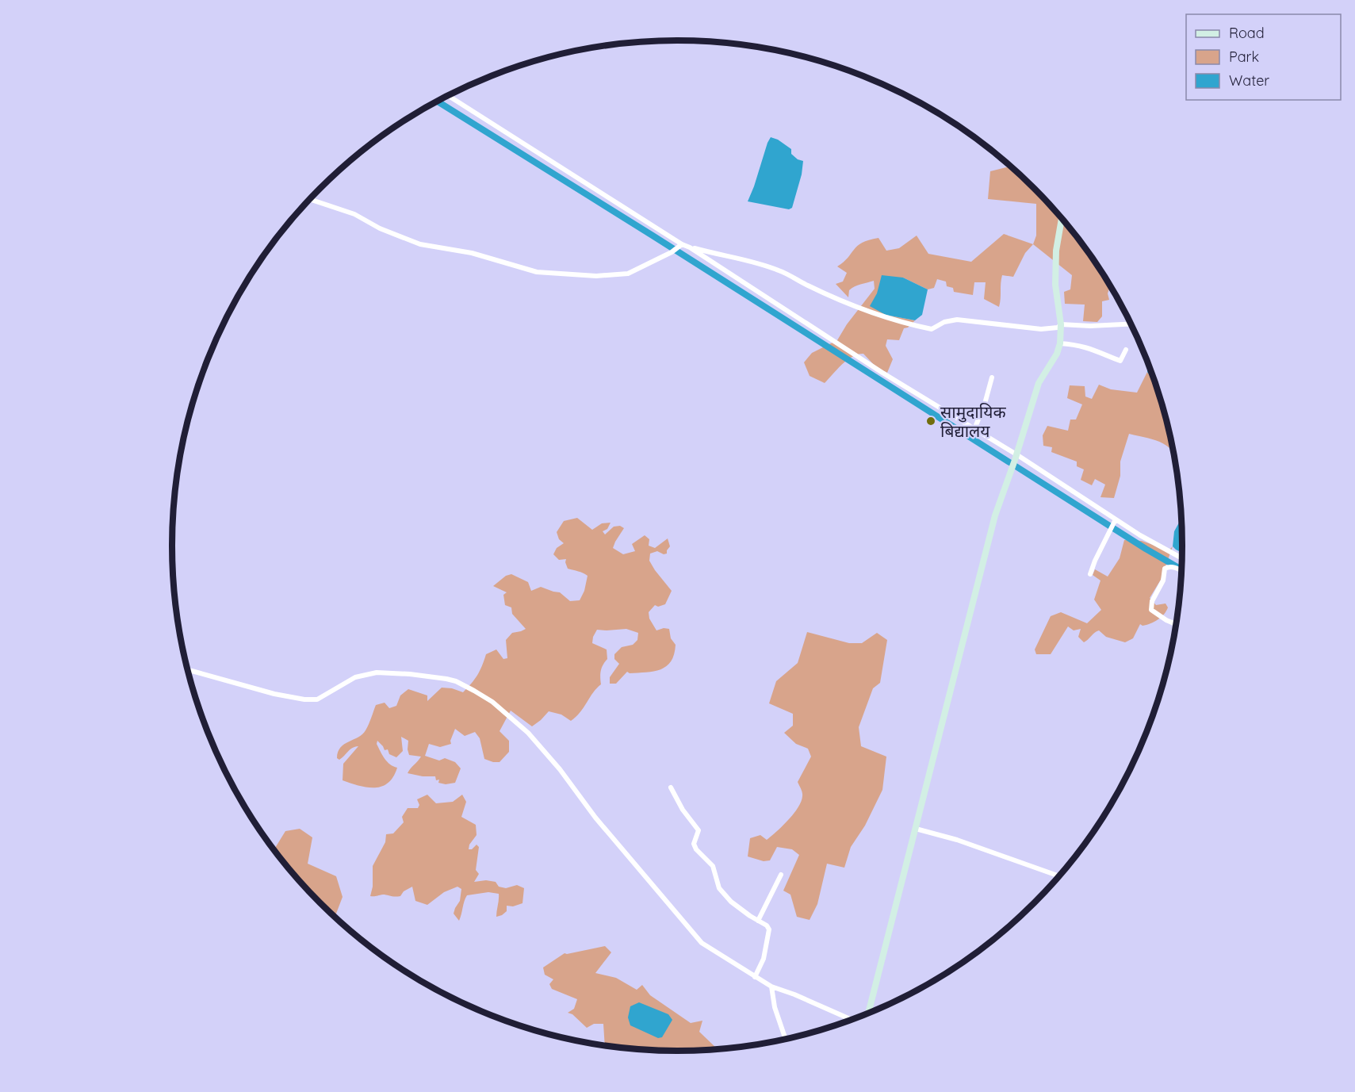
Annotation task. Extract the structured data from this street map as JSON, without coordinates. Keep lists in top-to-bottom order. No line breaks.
{"places":["सामुदायिक बिद्यालय"],"legend":["Road","Park","Water"]}
